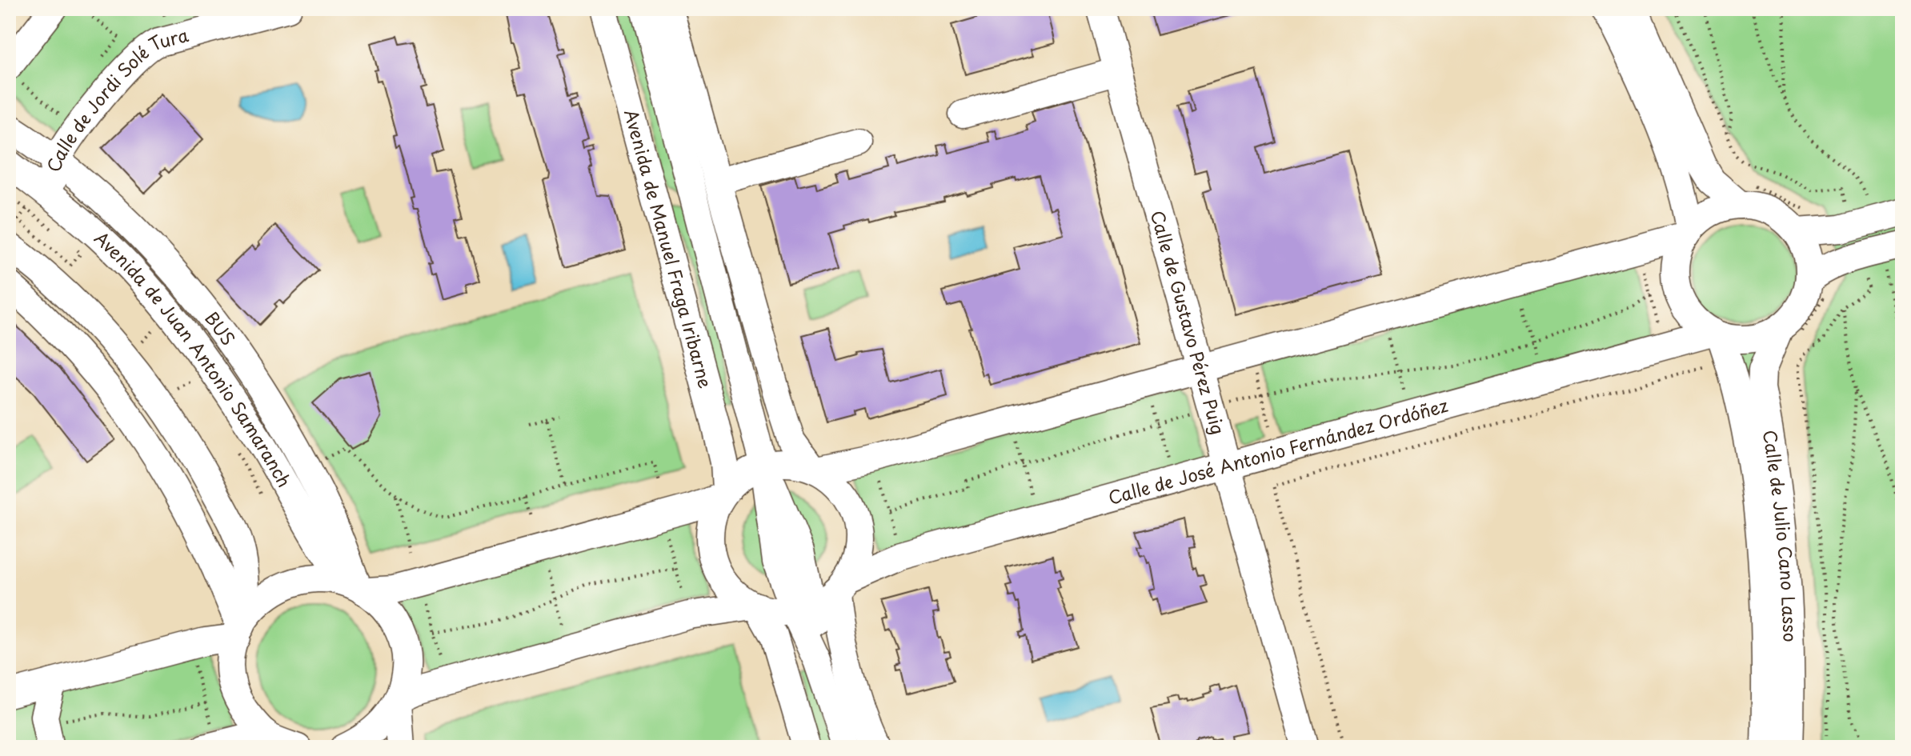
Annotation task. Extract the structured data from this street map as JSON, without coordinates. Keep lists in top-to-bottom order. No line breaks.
{"streets":{"street":["Calle de Jordi Solé Tura","Avenida de Manuel Fraga Iribarne","Calle de Gustavo Pérez Puig","BUS","Avenida de Juan Antonio Samaranch","Calle de José Antonio Fernández Ordóñez","Calle de Julio Cano Lasso"]},"crossings":[["Calle de Jordi Solé Tura","BUS"],["Calle de Jordi Solé Tura","Avenida de Juan Antonio Samaranch"],["Calle de Gustavo Pérez Puig","Calle de José Antonio Fernández Ordóñez"],["BUS","Avenida de Juan Antonio Samaranch"],["Calle de José Antonio Fernández Ordóñez","Calle de Julio Cano Lasso"]]}
